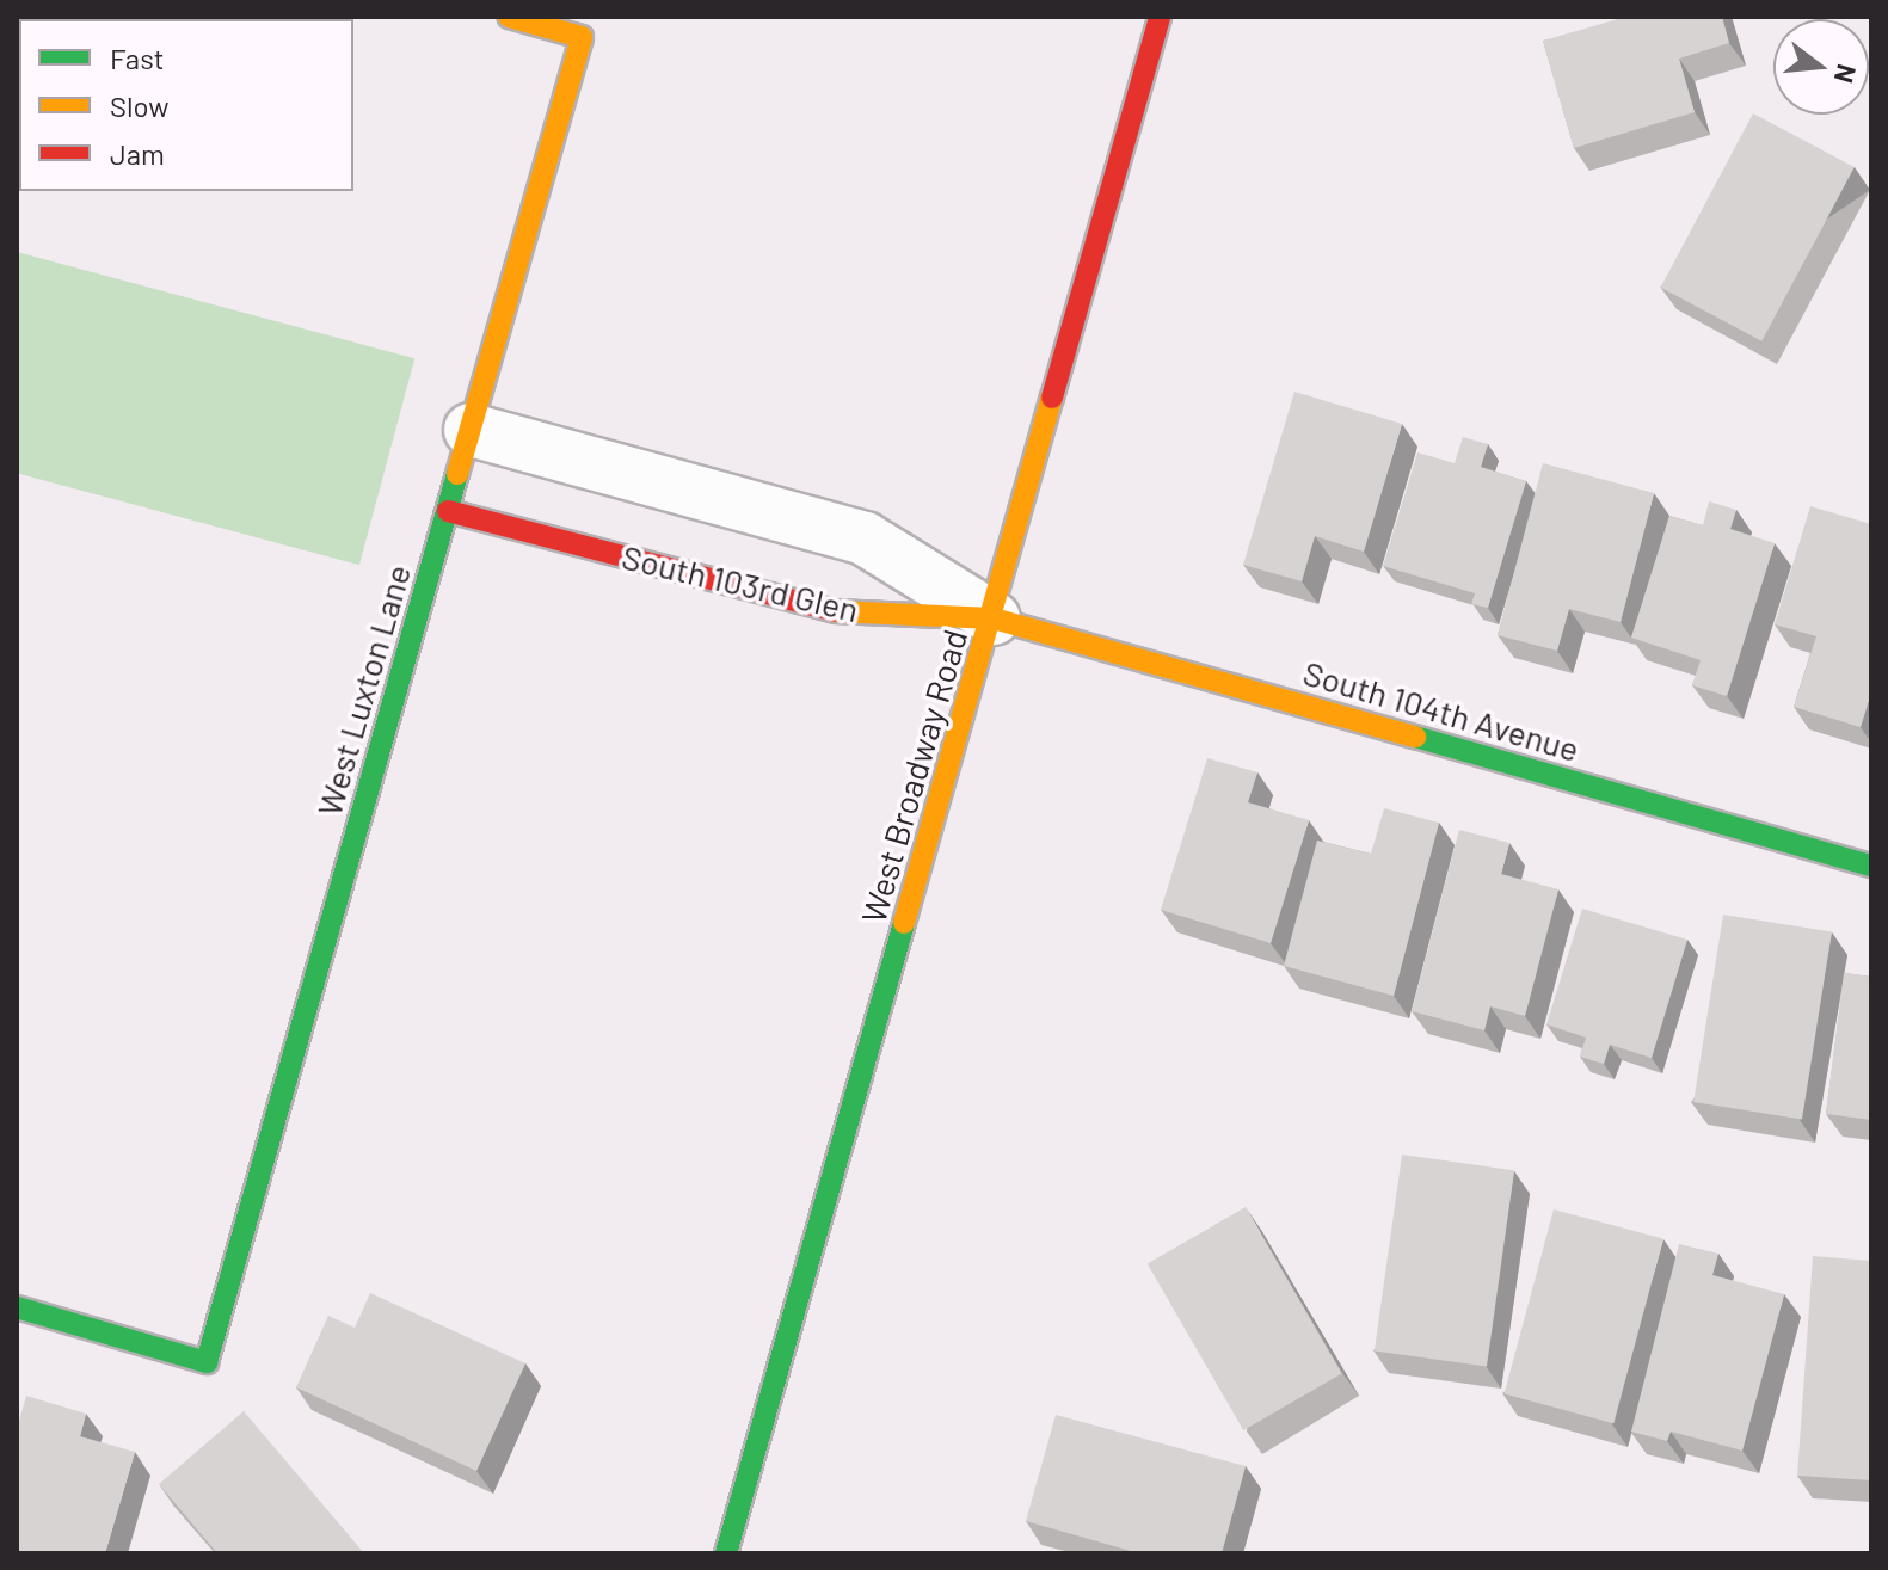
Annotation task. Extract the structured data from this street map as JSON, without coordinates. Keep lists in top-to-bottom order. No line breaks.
{"streets":{"street":["South 103rd Glen","West Luxton Lane","South 104th Avenue","West Broadway Road"]},"crossings":[["South 103rd Glen","West Luxton Lane"],["South 103rd Glen","South 104th Avenue"],["South 103rd Glen","West Broadway Road"],["South 104th Avenue","West Broadway Road"]],"legend":["Fast","Slow","Jam"],"north":"right"}
